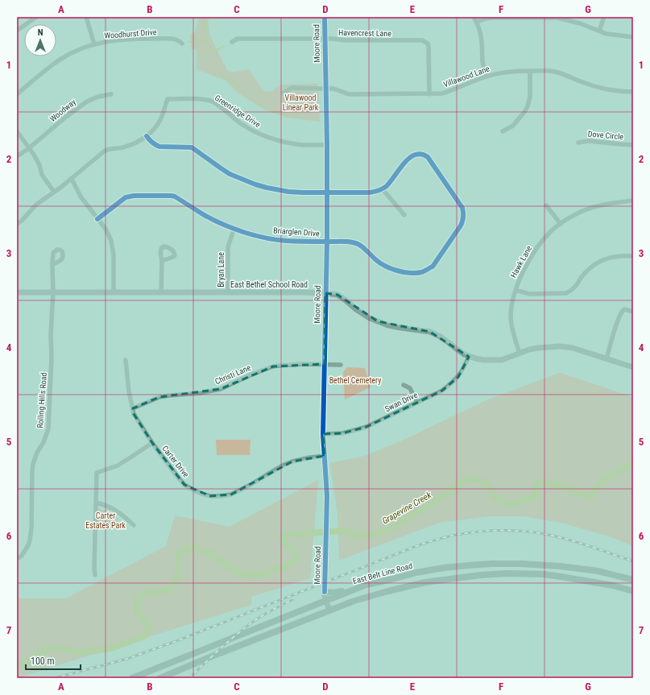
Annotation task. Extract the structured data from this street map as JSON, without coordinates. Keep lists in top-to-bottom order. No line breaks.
{"streets":{"main road":["East Belt Line Road"],"street":["Havencrest Lane","Woodhurst Drive","Moore Road","Villawood Lane","Woodway","Greenridge Drive","Dove Circle","Briarglen Drive","Hawk Lane","Bryan Lane","East Bethel School Road","Christi Lane","Rolling Hills Road","Swan Drive","Carter Drive"]},"crossings":[["Havencrest Lane","Moore Road"],["Havencrest Lane","Villawood Lane"],["Moore Road","Villawood Lane"],["Moore Road","Greenridge Drive"],["Moore Road","Briarglen Drive"],["Moore Road","East Bethel School Road"],["Moore Road","Christi Lane"],["Moore Road","Swan Drive"],["Moore Road","Carter Drive"],["Moore Road","East Belt Line Road"],["Briarglen Drive","Bryan Lane"],["Hawk Lane","East Bethel School Road"],["Bryan Lane","East Bethel School Road"],["East Bethel School Road","Rolling Hills Road"],["East Bethel School Road","Swan Drive"],["Christi Lane","Carter Drive"]],"water":["Grapevine Creek"],"parks":["Villawood Linear Park","Bethel Cemetery","Carter Estates Park"],"scale_bar":"100 m","north":"top","grid":{"columns":["A","B","C","D","E","F","G"],"rows":["1","2","3","4","5","6","7"]}}
